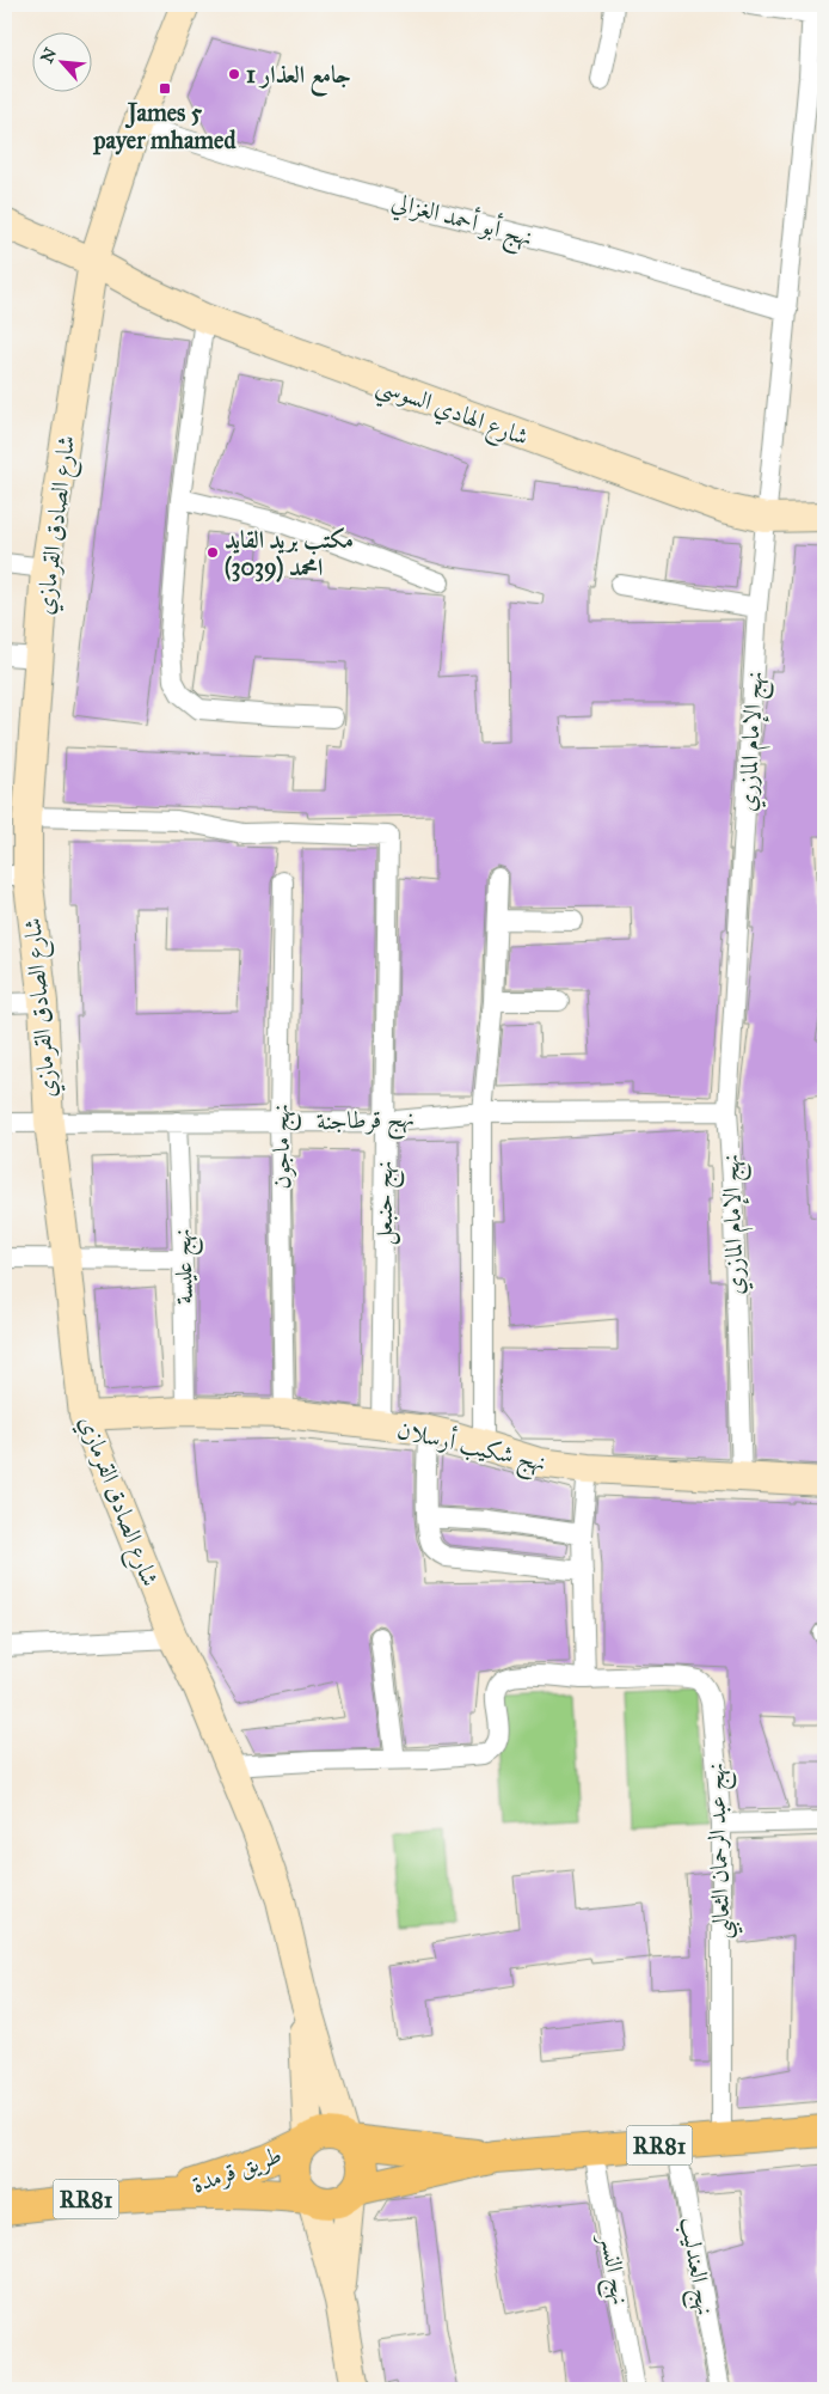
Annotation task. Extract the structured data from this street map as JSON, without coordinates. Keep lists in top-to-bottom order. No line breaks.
{"streets":{"main road":["شارع الهادي السوسي","شارع الصادق القرمازي","نهج شكيب أرسلان","RR81","طريق قرمدة"],"street":["نهج أبو أحمد الغزالي","نهج الإمام المازري","نهج قرطاجنة","نهج ماجون","نهج حنبعل","نهج عليسة","نهج عبد الرحمان الثعالبي","نهج العندليب","نهج النسر"]},"crossings":[["نهج أبو أحمد الغزالي","شارع الصادق القرمازي"],["نهج أبو أحمد الغزالي","نهج الإمام المازري"],["شارع الهادي السوسي","شارع الصادق القرمازي"],["شارع الهادي السوسي","نهج الإمام المازري"],["شارع الصادق القرمازي","نهج قرطاجنة"],["شارع الصادق القرمازي","نهج حنبعل"],["شارع الصادق القرمازي","نهج شكيب أرسلان"],["شارع الصادق القرمازي","RR81"],["شارع الصادق القرمازي","طريق قرمدة"],["نهج الإمام المازري","نهج قرطاجنة"],["نهج الإمام المازري","نهج شكيب أرسلان"],["نهج قرطاجنة","نهج ماجون"],["نهج قرطاجنة","نهج حنبعل"],["نهج قرطاجنة","نهج عليسة"],["نهج ماجون","نهج شكيب أرسلان"],["نهج حنبعل","نهج شكيب أرسلان"],["نهج عليسة","نهج شكيب أرسلان"],["نهج عبد الرحمان الثعالبي","RR81"],["RR81","طريق قرمدة"],["RR81","نهج العندليب"],["RR81","نهج النسر"]],"places":{"other":["جامع العذار 1","مكتب بريد القايد امحمد (3039)"],"transit":["James 5 payer mhamed"]},"north":"top left"}
